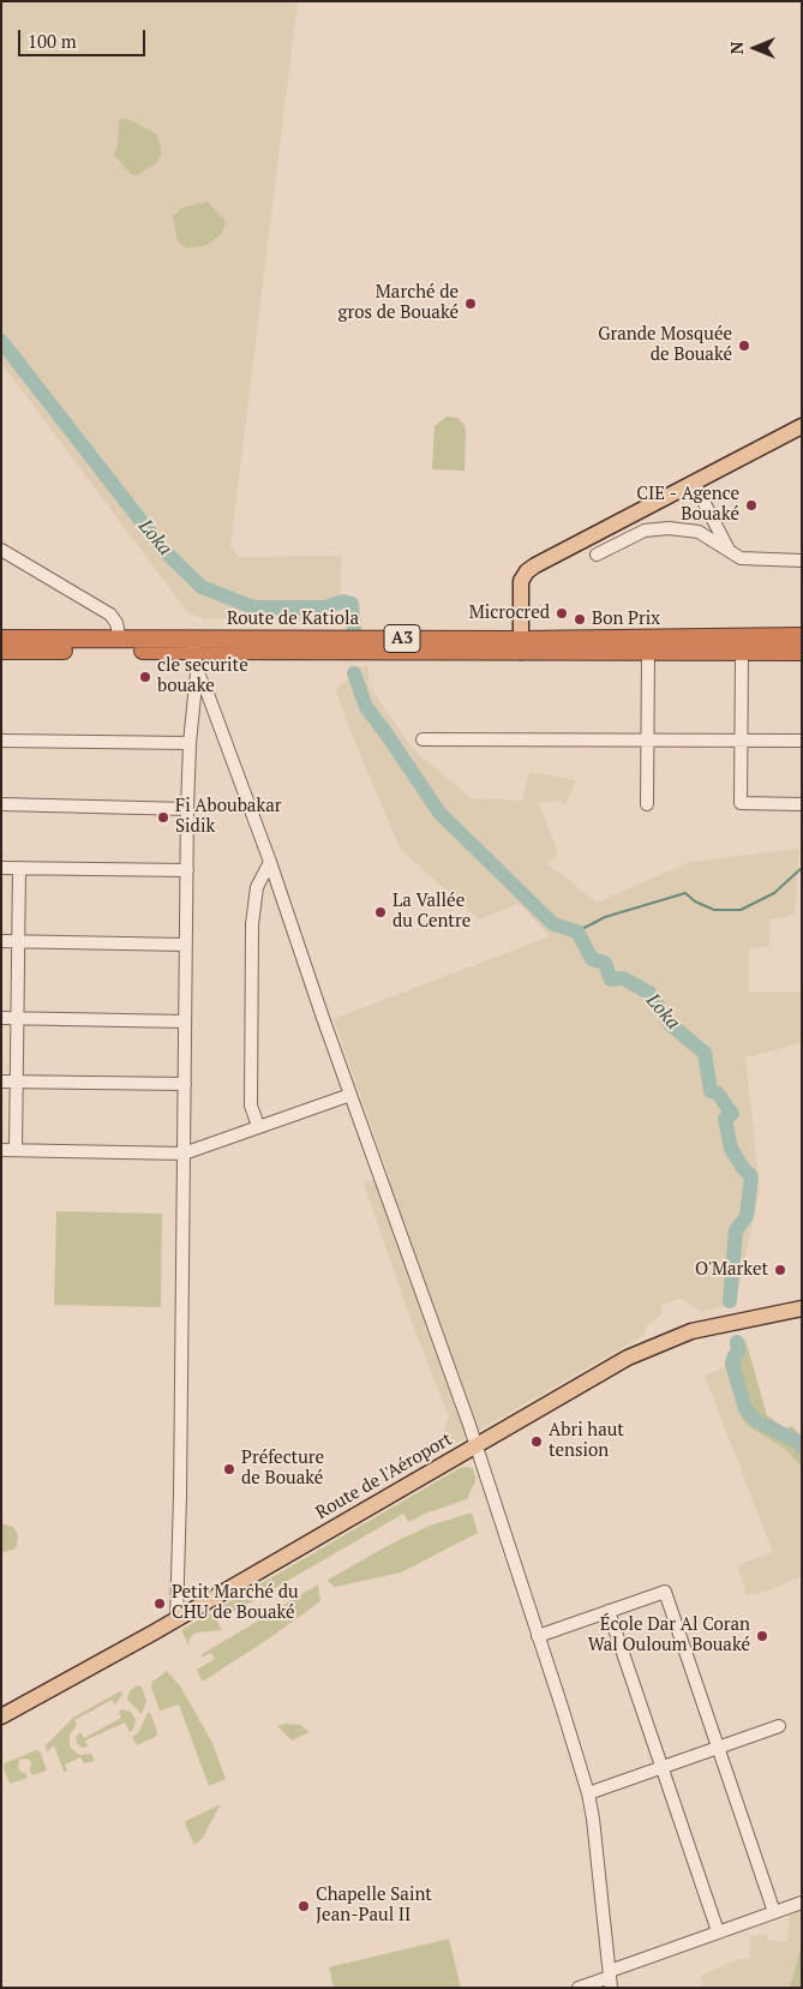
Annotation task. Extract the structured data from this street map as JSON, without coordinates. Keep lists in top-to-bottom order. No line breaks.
{"streets":{"highway":["Route de Katiola","A3"],"main road":["Route de l'Aéroport"]},"water":["Loka"],"places":["Marché de gros de Bouaké","Grande Mosquée de Bouaké","CIE - Agence Bouaké","Microcred","Bon Prix","cle securite bouake","Fi Aboubakar Sidik","La Vallée du Centre","O'Market","Abri haut tension","Préfecture de Bouaké","Petit Marché du CHU de Bouaké","École Dar Al Coran Wal Ouloum Bouaké","Chapelle Saint Jean-Paul II"],"scale_bar":"100 m","north":"left"}
